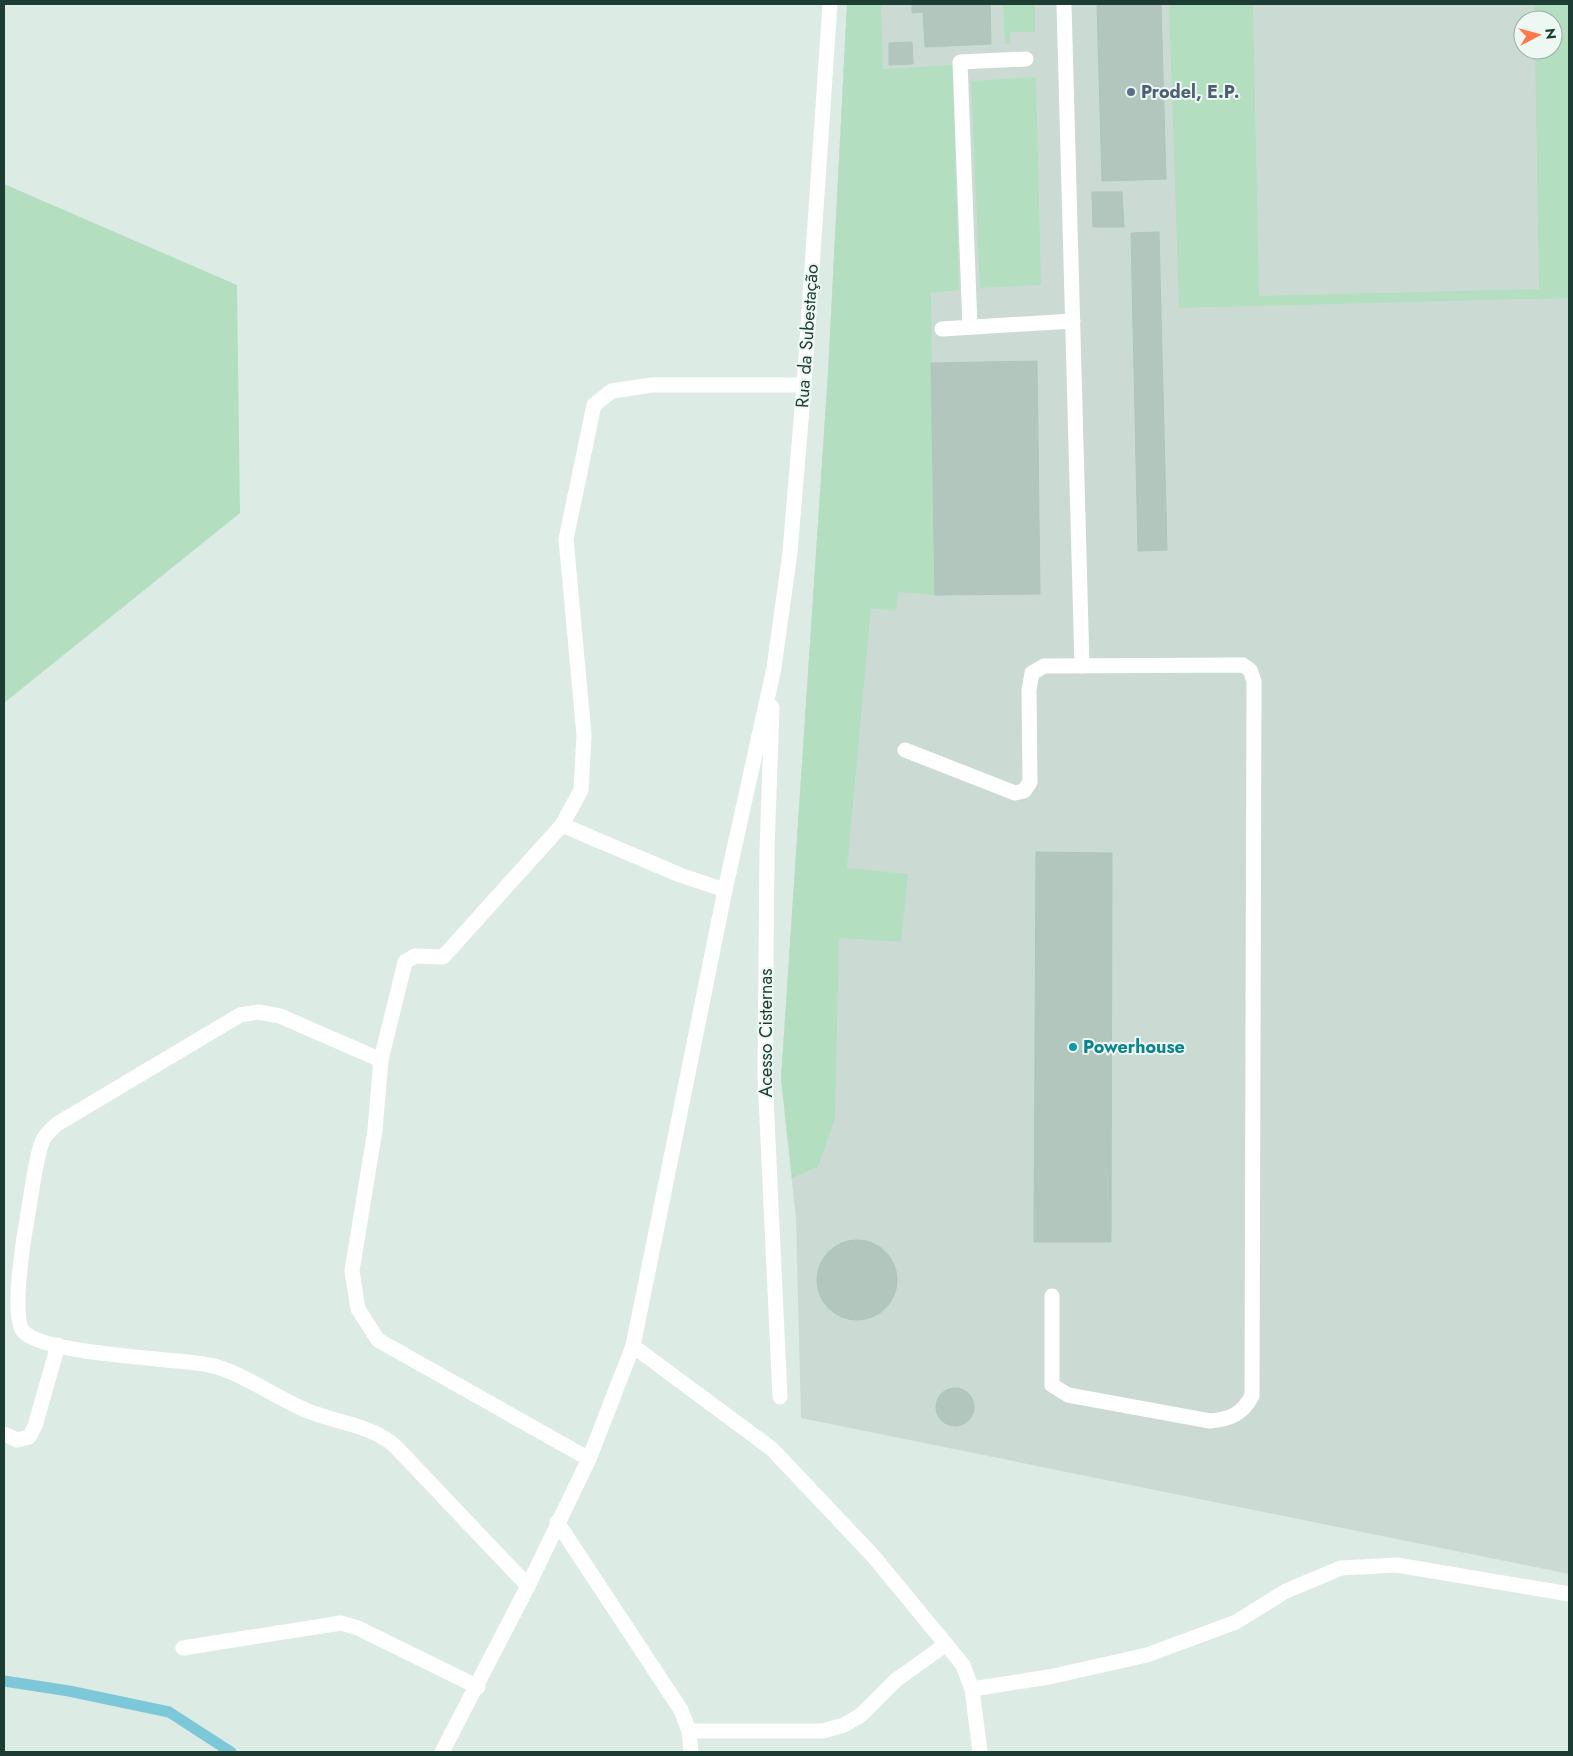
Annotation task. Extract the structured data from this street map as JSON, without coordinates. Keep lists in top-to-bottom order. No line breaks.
{"streets":{"street":["Rua da Subestação","Acesso Cisternas"]},"crossings":[["Rua da Subestação","Acesso Cisternas"]],"places":["Prodel, E.P.","Powerhouse"],"north":"right"}
